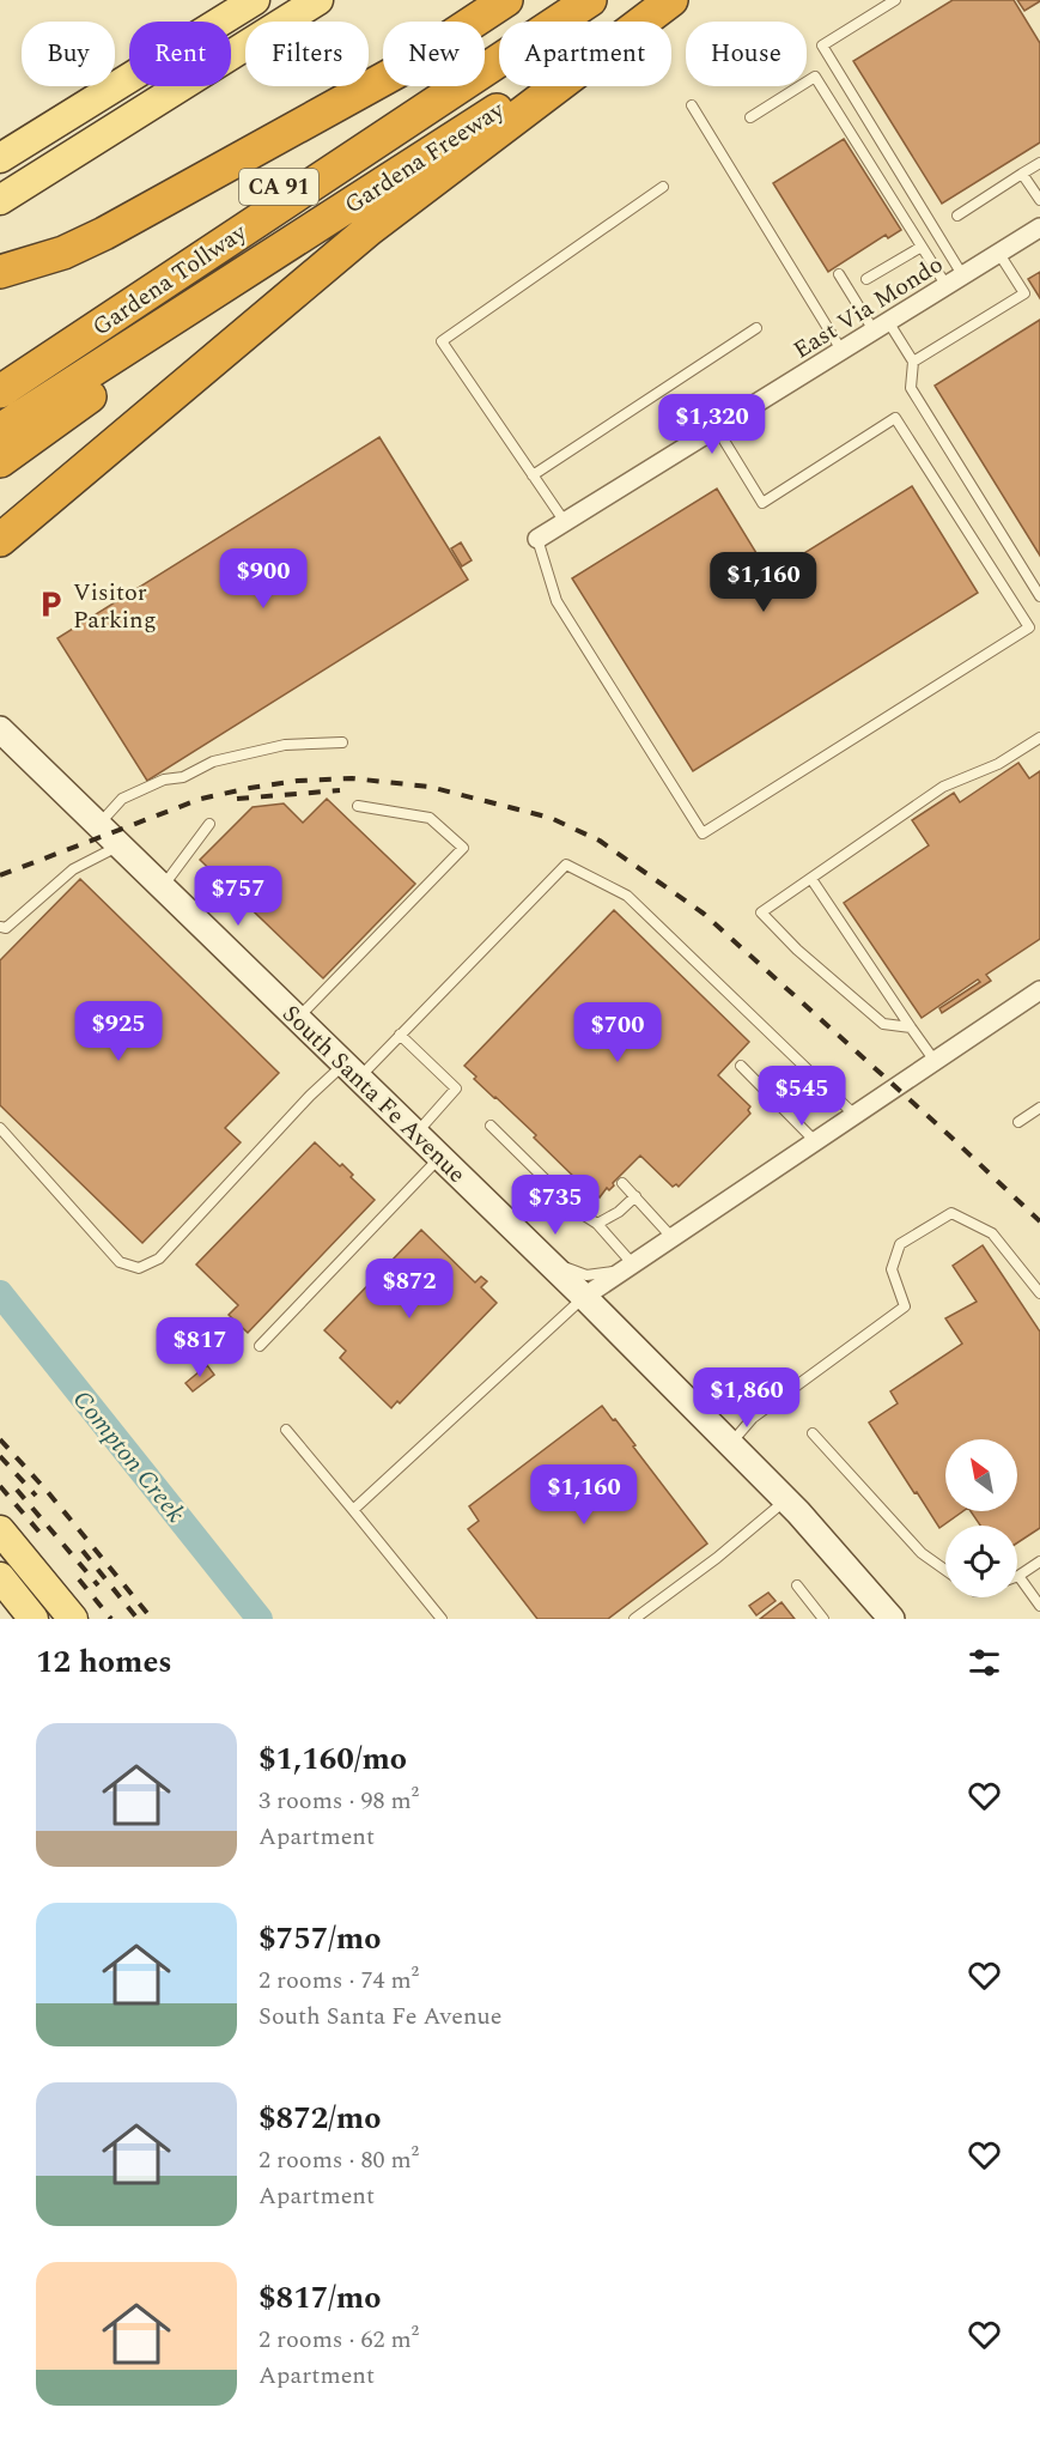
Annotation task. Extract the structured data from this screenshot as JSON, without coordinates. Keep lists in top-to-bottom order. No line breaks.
{"streets":{"highway":["Gardena Freeway","CA 91","Gardena Tollway"],"main road":["South Santa Fe Avenue"],"street":["East Via Mondo"]},"water":["Compton Creek"],"places":{"parking":["Visitor Parking"]},"north":"top left","page":{"chip":["Buy","Rent","Filters","New","Apartment","House"],"price":["$1,320","$900","$1,160","$757","$925","$700","$545","$735","$872","$817","$1,860","$1,160"],"heading":"12 homes","list":[{"name":"$1,160/mo","note":"3 rooms · 98 m² · Apartment"},{"name":"$757/mo","note":"2 rooms · 74 m² · South Santa Fe Avenue"},{"name":"$872/mo","note":"2 rooms · 80 m² · Apartment"},{"name":"$817/mo","note":"2 rooms · 62 m² · Apartment"}]}}
